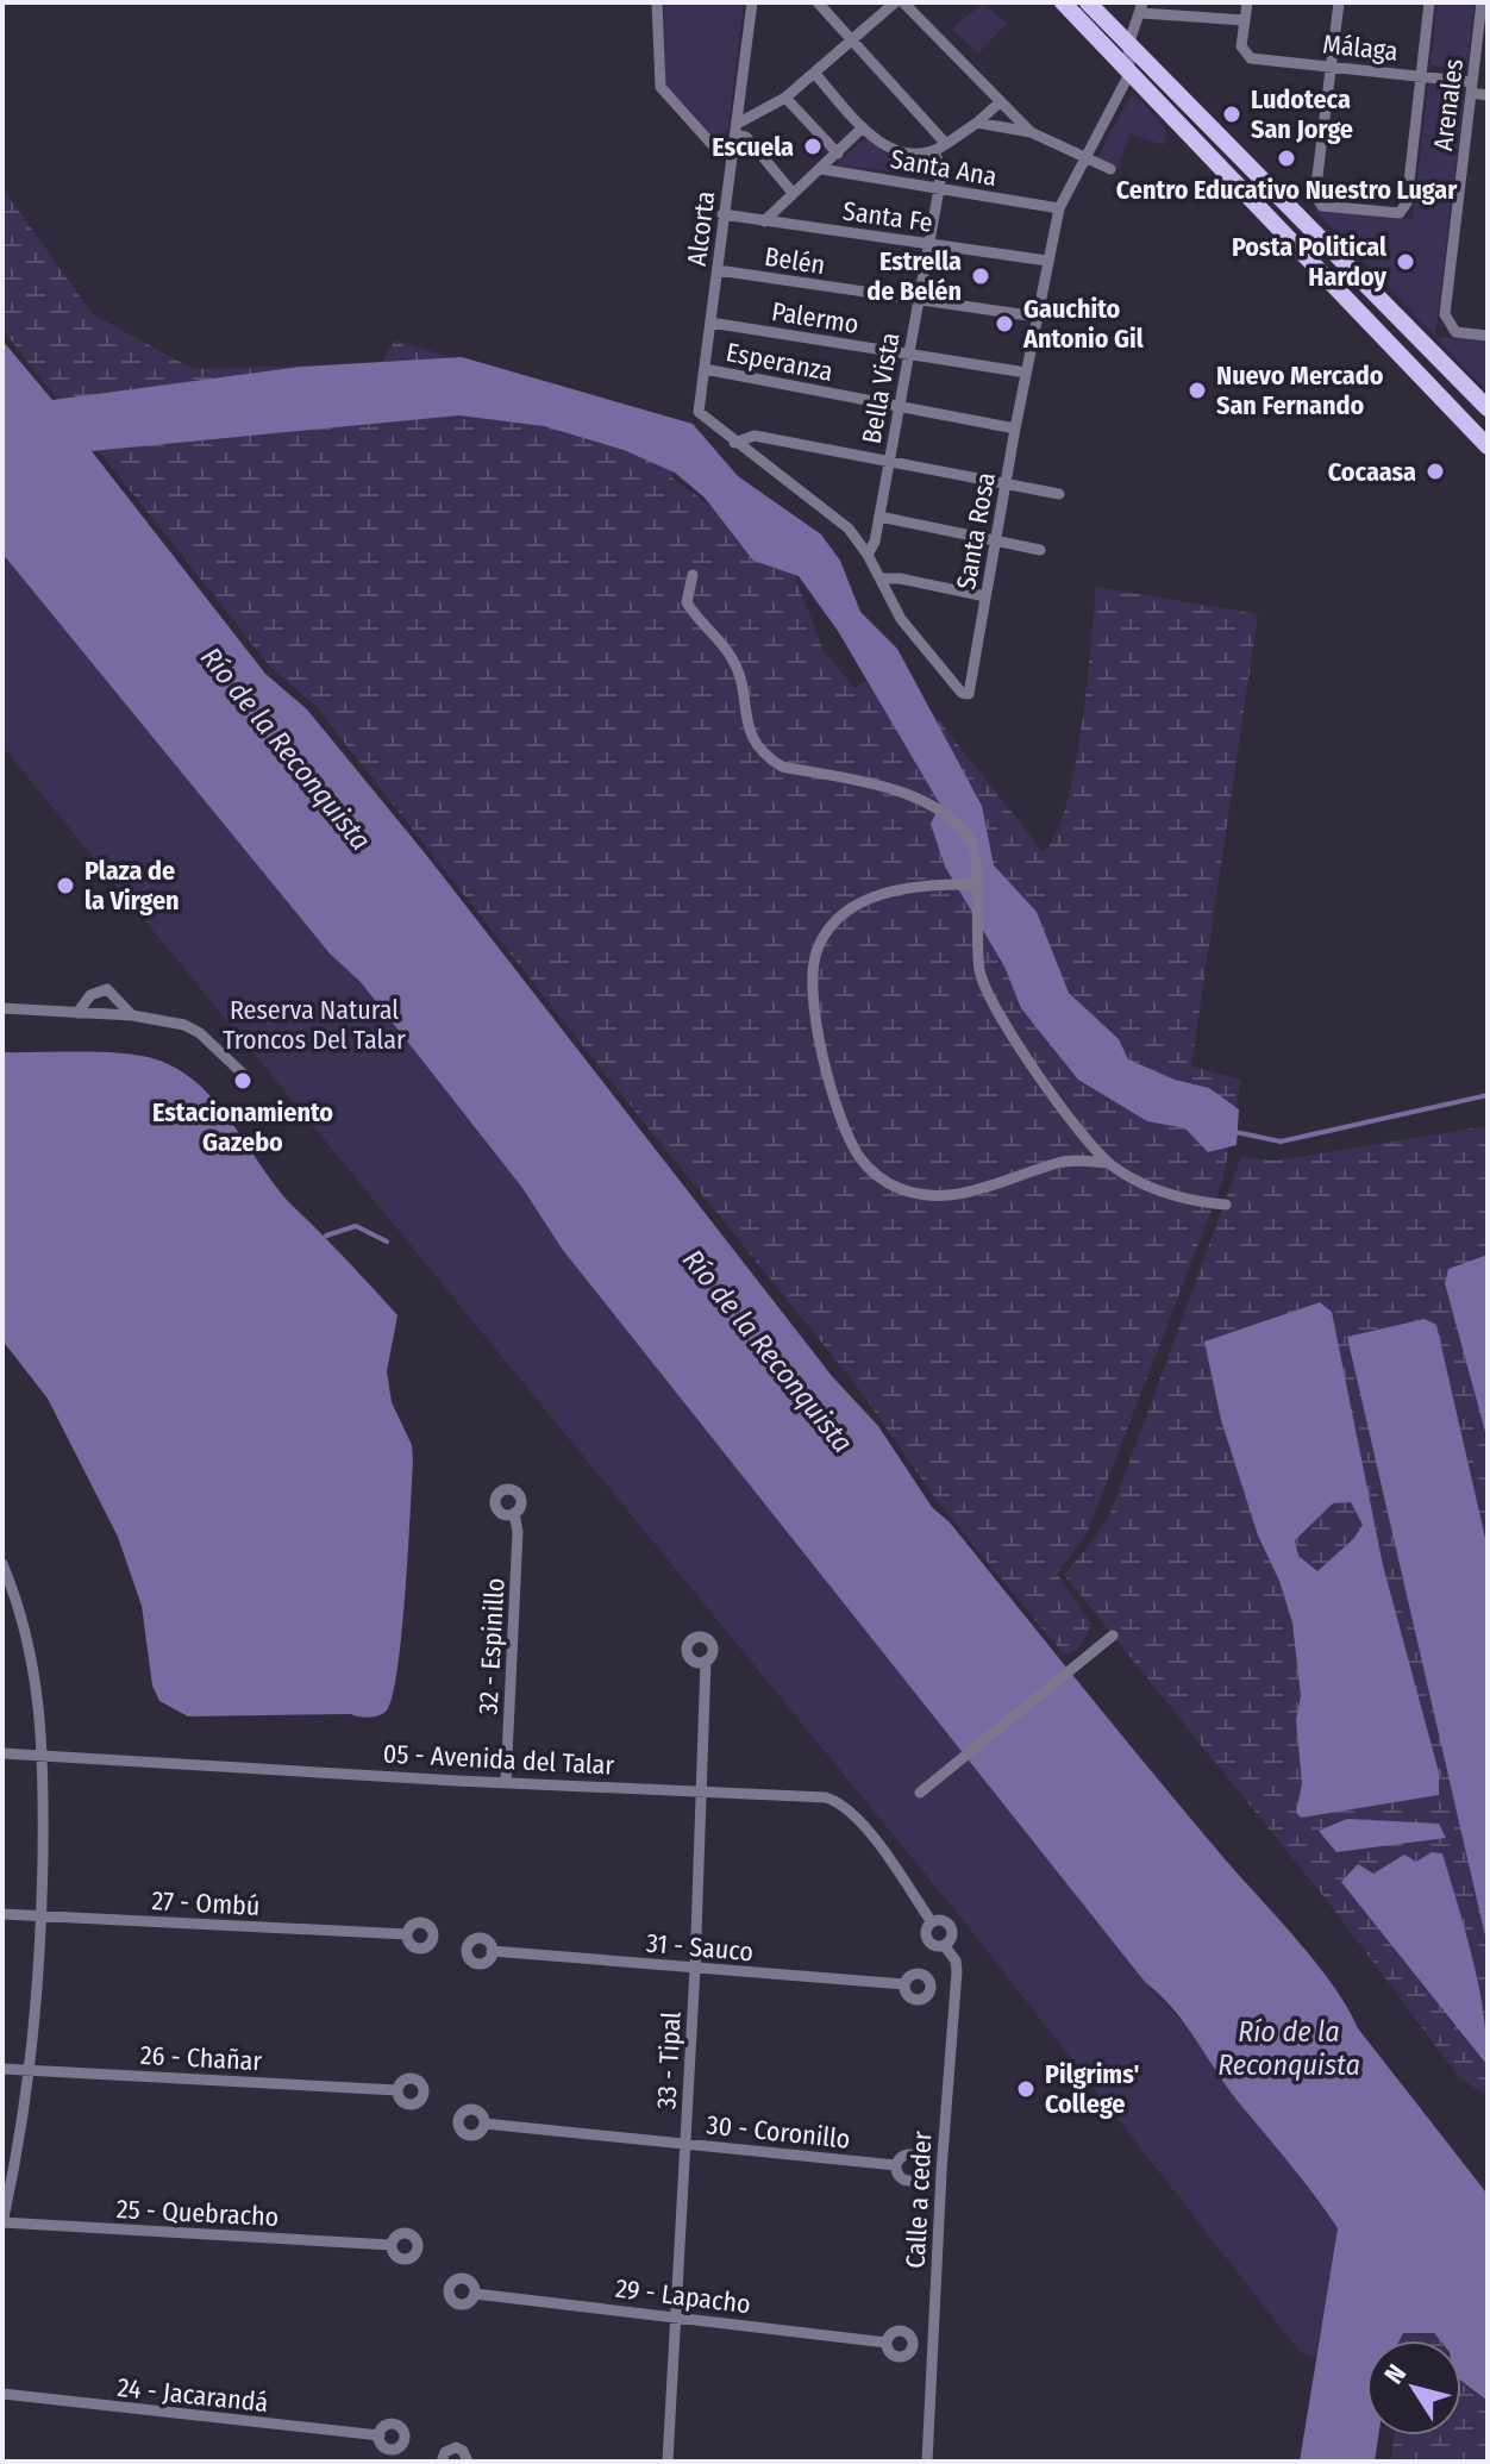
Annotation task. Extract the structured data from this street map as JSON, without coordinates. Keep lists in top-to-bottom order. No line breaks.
{"streets":{"street":["Málaga","Arenales","Santa Ana","Santa Fe","Alcorta","Belén","Palermo","Esperanza","Bella Vista","Santa Rosa","32 - Espinillo","05 - Avenida del Talar","27 - Ombú","31 - Sauco","26 - Chañar","33 - Tipal","30 - Coronillo","Calle a ceder","25 - Quebracho","29 - Lapacho","24 - Jacarandá"]},"crossings":[["Málaga","Arenales"],["Santa Ana","Bella Vista"],["Santa Ana","Santa Rosa"],["Santa Fe","Alcorta"],["Santa Fe","Bella Vista"],["Santa Fe","Santa Rosa"],["Alcorta","Belén"],["Alcorta","Palermo"],["Alcorta","Esperanza"],["Alcorta","Santa Rosa"],["Belén","Bella Vista"],["Belén","Santa Rosa"],["Palermo","Bella Vista"],["Palermo","Santa Rosa"],["Esperanza","Bella Vista"],["Esperanza","Santa Rosa"],["Bella Vista","Santa Rosa"],["32 - Espinillo","05 - Avenida del Talar"],["05 - Avenida del Talar","33 - Tipal"],["05 - Avenida del Talar","Calle a ceder"],["31 - Sauco","33 - Tipal"],["33 - Tipal","30 - Coronillo"],["33 - Tipal","29 - Lapacho"]],"water":["Río de la Reconquista"],"parks":["Reserva Natural Troncos Del Talar"],"places":["Ludoteca San Jorge","Escuela","Centro Educativo Nuestro Lugar","Posta Political Hardoy","Estrella de Belén","Gauchito Antonio Gil","Nuevo Mercado San Fernando","Cocaasa","Plaza de la Virgen","Estacionamiento Gazebo","Pilgrims' College"],"north":"top left"}
